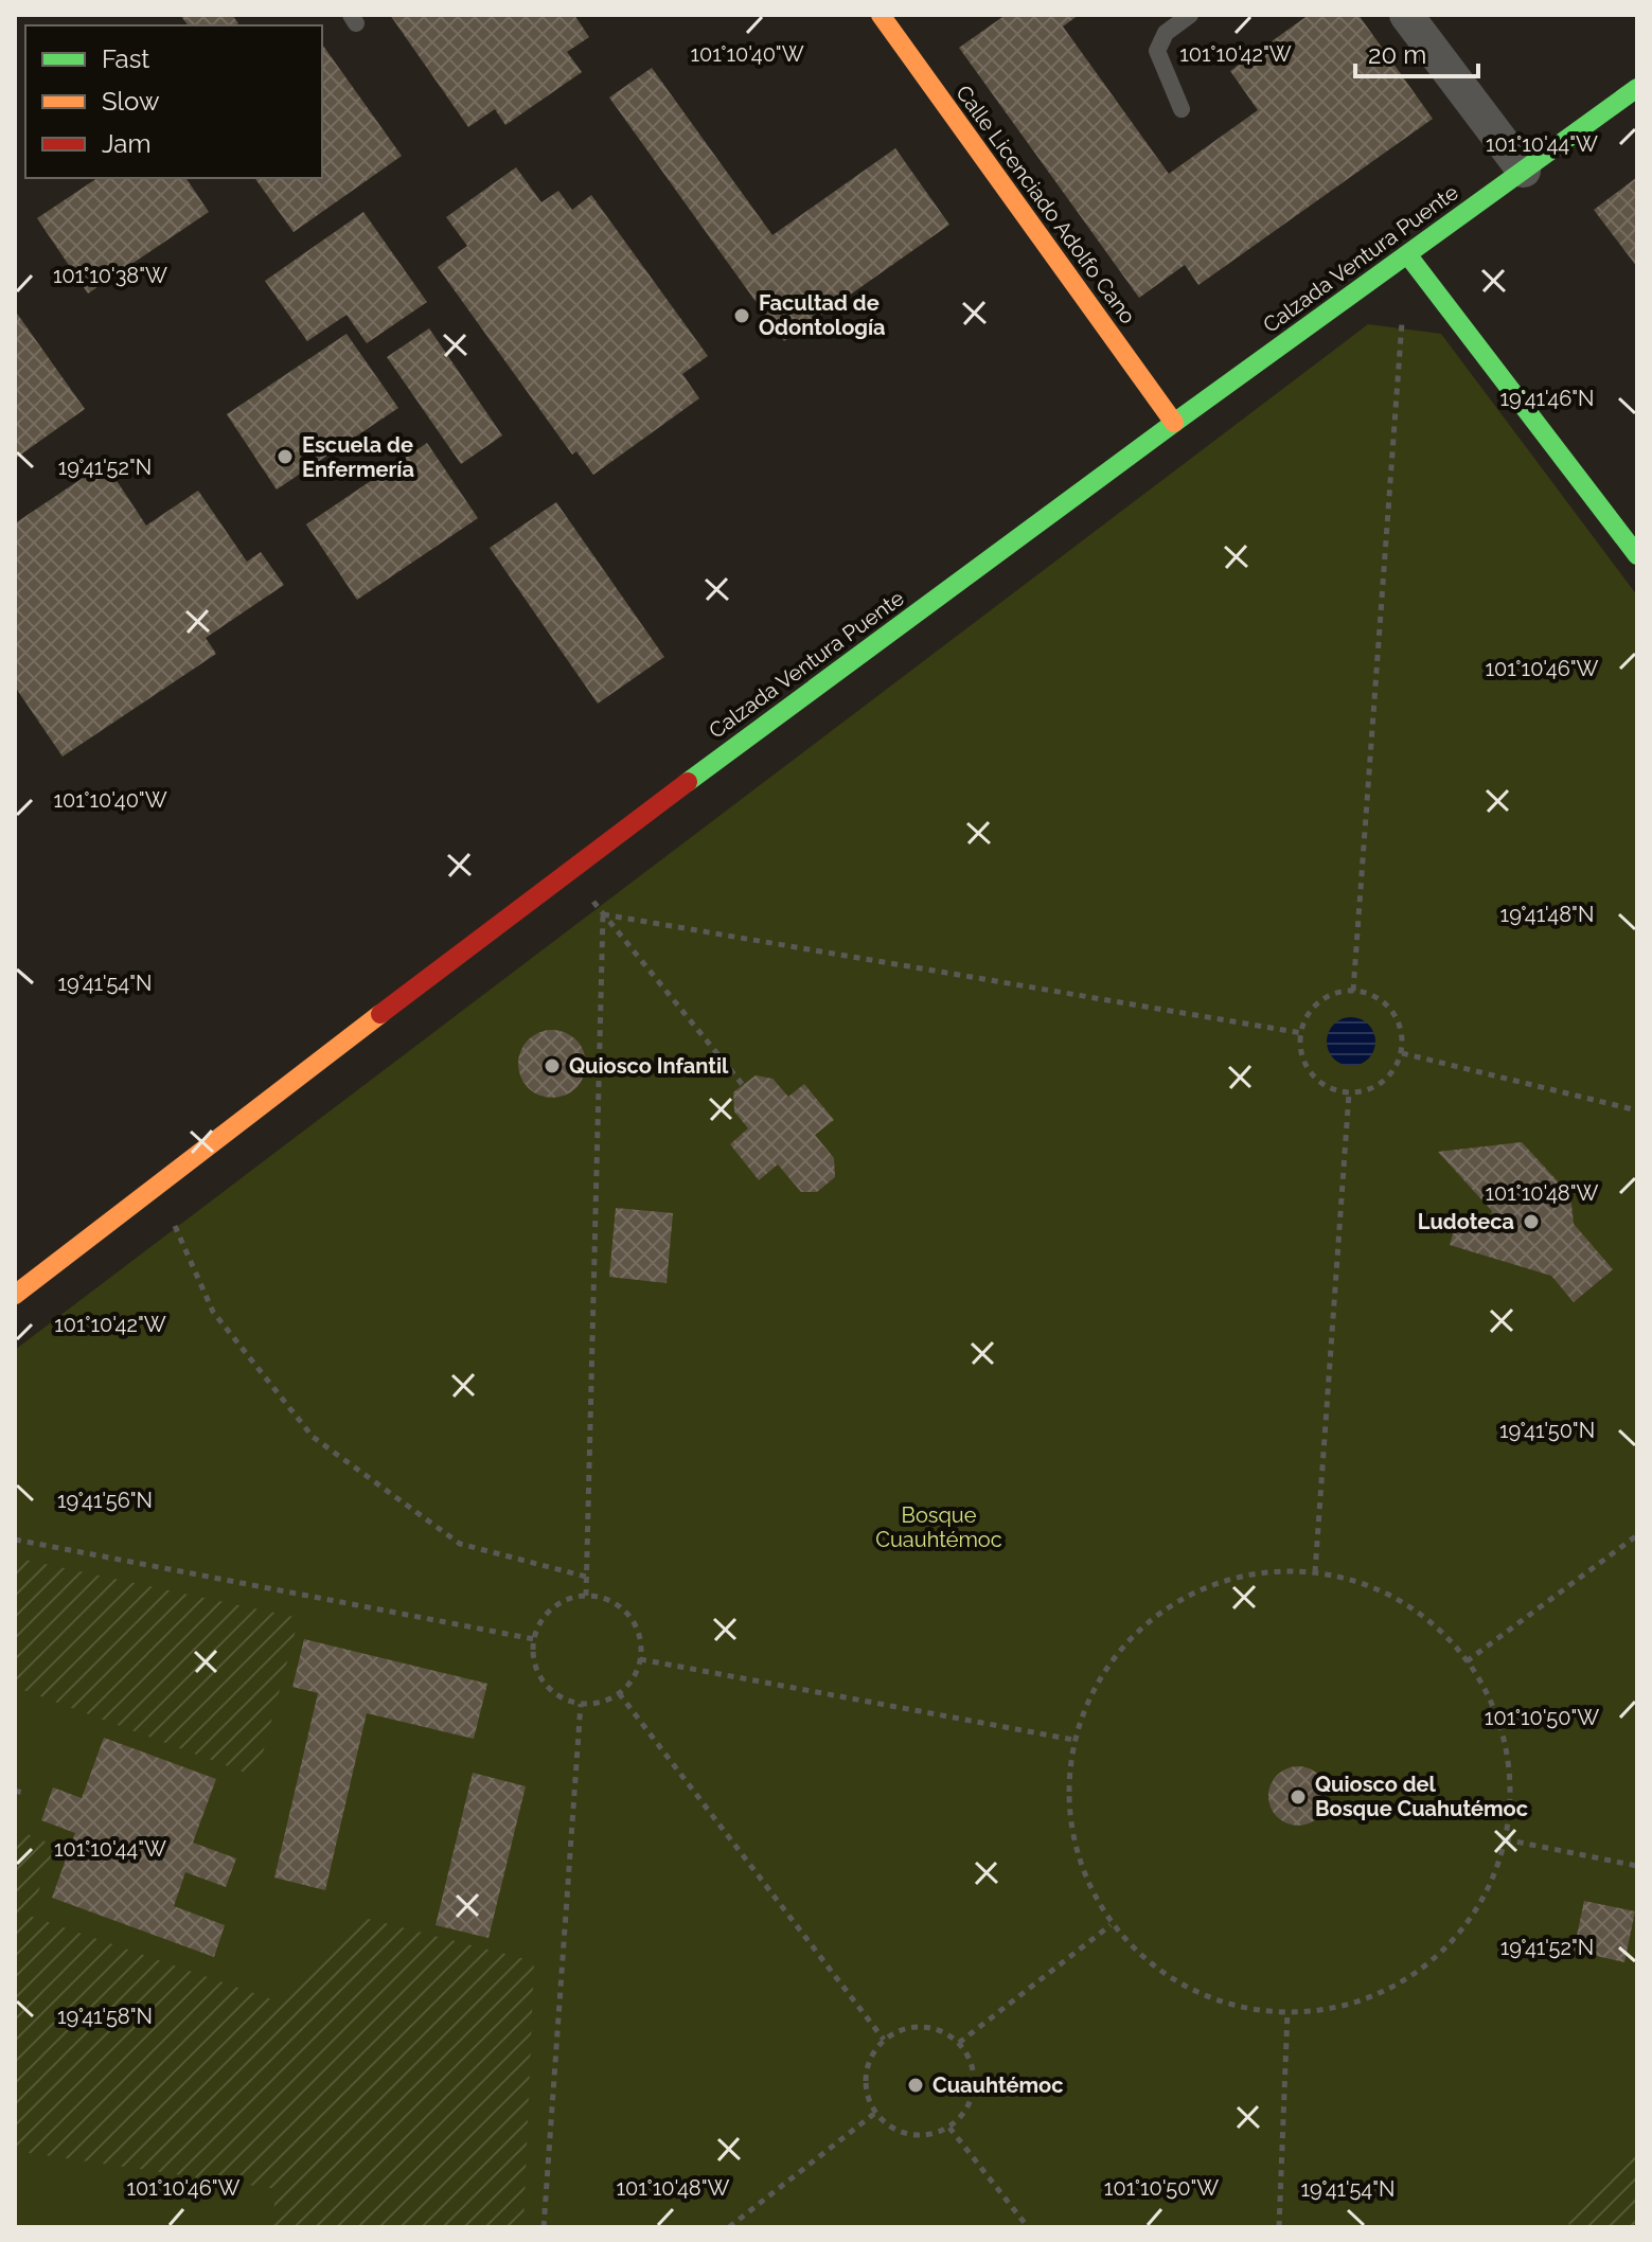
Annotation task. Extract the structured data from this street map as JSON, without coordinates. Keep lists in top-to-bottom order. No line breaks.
{"streets":{"street":["Calle Licenciado Adolfo Cano","Calzada Ventura Puente"]},"crossings":[["Calle Licenciado Adolfo Cano","Calzada Ventura Puente"]],"parks":["Bosque Cuauhtémoc"],"places":["Facultad de Odontología","Escuela de Enfermería","Quiosco Infantil","Ludoteca","Quiosco del Bosque Cuahutémoc","Cuauhtémoc"],"legend":["Fast","Slow","Jam"],"scale_bar":"20 m","coordinates":["101°10'40\"W","101°10'42\"W","101°10'44\"W","101°10'38\"W","19°41'46\"N","19°41'52\"N","101°10'46\"W","19°41'48\"N","19°41'54\"N","101°10'48\"W","19°41'50\"N","19°41'56\"N","101°10'50\"W","19°41'58\"N"]}
